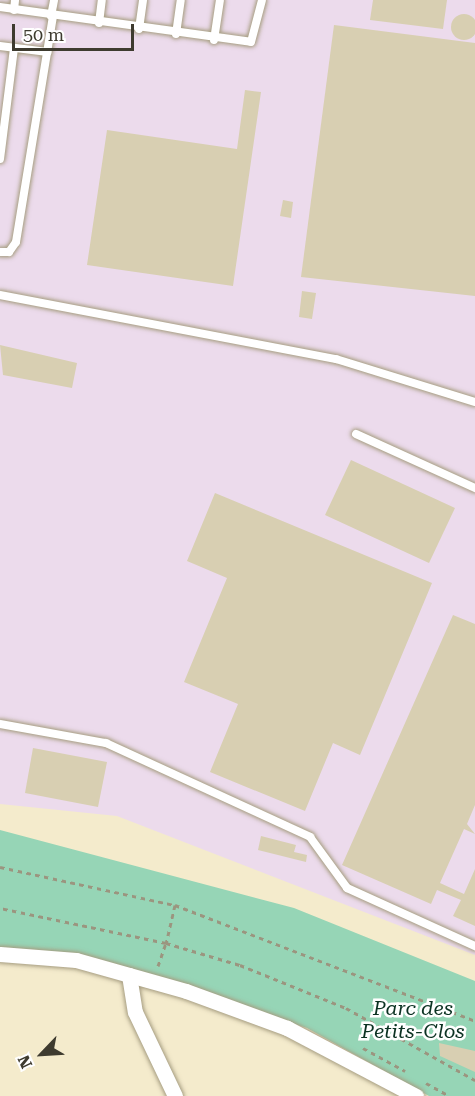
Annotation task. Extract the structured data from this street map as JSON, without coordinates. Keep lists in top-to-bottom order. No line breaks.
{"parks":["Parc des Petits-Clos"],"scale_bar":"50 m","north":"bottom left"}
